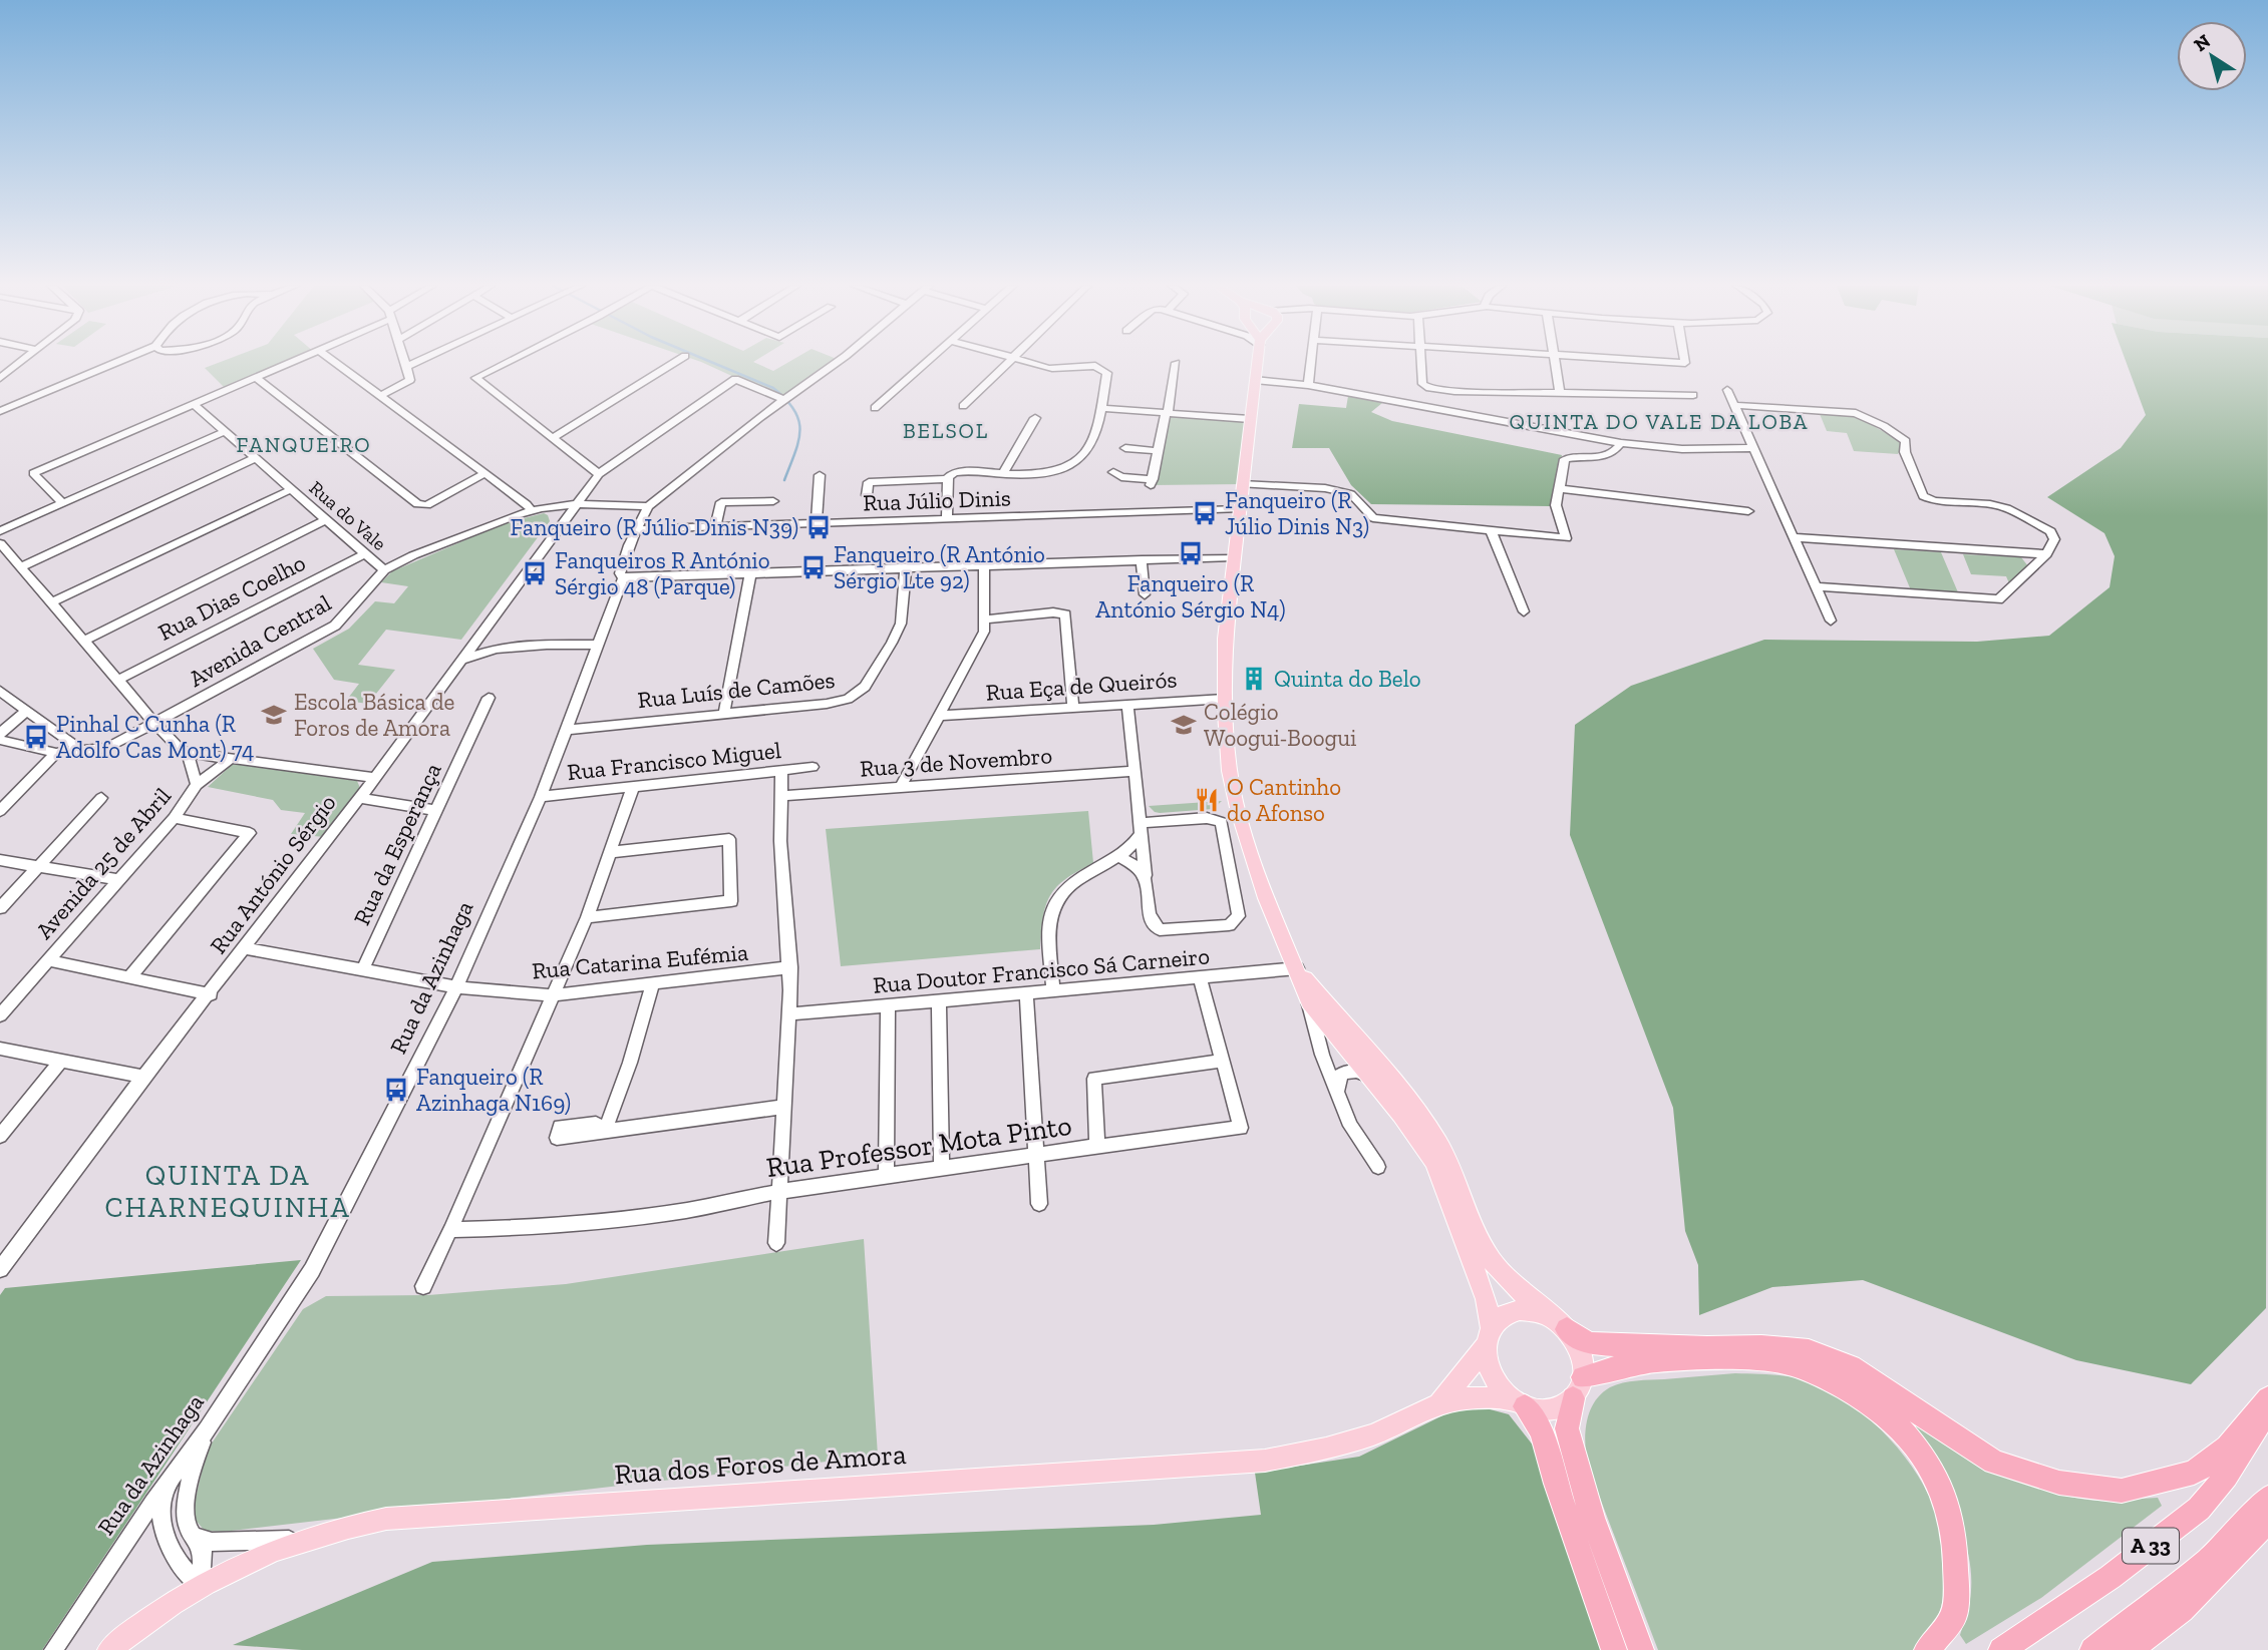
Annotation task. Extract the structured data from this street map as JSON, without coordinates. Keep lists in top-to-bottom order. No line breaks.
{"streets":{"highway":["A 33"],"main road":["Rua dos Foros de Amora"],"street":["Rua Júlio Dinis","Rua do Vale","Rua Dias Coelho","Avenida Central","Rua Eça de Queirós","Rua Luís de Camões","Rua Francisco Miguel","Rua 3 de Novembro","Rua da Esperança","Avenida 25 de Abril","Rua António Sérgio","Rua Catarina Eufémia","Rua Doutor Francisco Sá Carneiro","Rua da Azinhaga","Rua Professor Mota Pinto"]},"crossings":[["Rua Júlio Dinis","Rua da Azinhaga"],["Rua do Vale","Rua Dias Coelho"],["Rua do Vale","Avenida Central"],["Avenida Central","Rua António Sérgio"],["Avenida Central","Rua da Azinhaga"],["Rua Luís de Camões","Rua da Azinhaga"],["Rua Francisco Miguel","Rua da Azinhaga"],["Rua da Esperança","Rua Catarina Eufémia"],["Rua António Sérgio","Rua Catarina Eufémia"],["Rua Catarina Eufémia","Rua da Azinhaga"],["Rua Doutor Francisco Sá Carneiro","Rua Professor Mota Pinto"]],"districts":["QUINTA DO VALE DA LOBA","BELSOL","FANQUEIRO","QUINTA DA CHARNEQUINHA"],"places":{"bus stop":["Fanqueiro (R Júlio Dinis N3)","Fanqueiro (R Júlio Dinis N39)","Fanqueiro (R António Sérgio N4)","Fanqueiro (R António Sérgio Lte 92)","Fanqueiros R António Sérgio 48 (Parque)","Pinhal C Cunha (R Adolfo Cas Mont) 74","Fanqueiro (R Azinhaga N169)"],"building":["Quinta do Belo"],"school or university":["Escola Básica de Foros de Amora","Colégio Woogui-Boogui"],"restaurant":["O Cantinho do Afonso"]},"north":"top left"}
